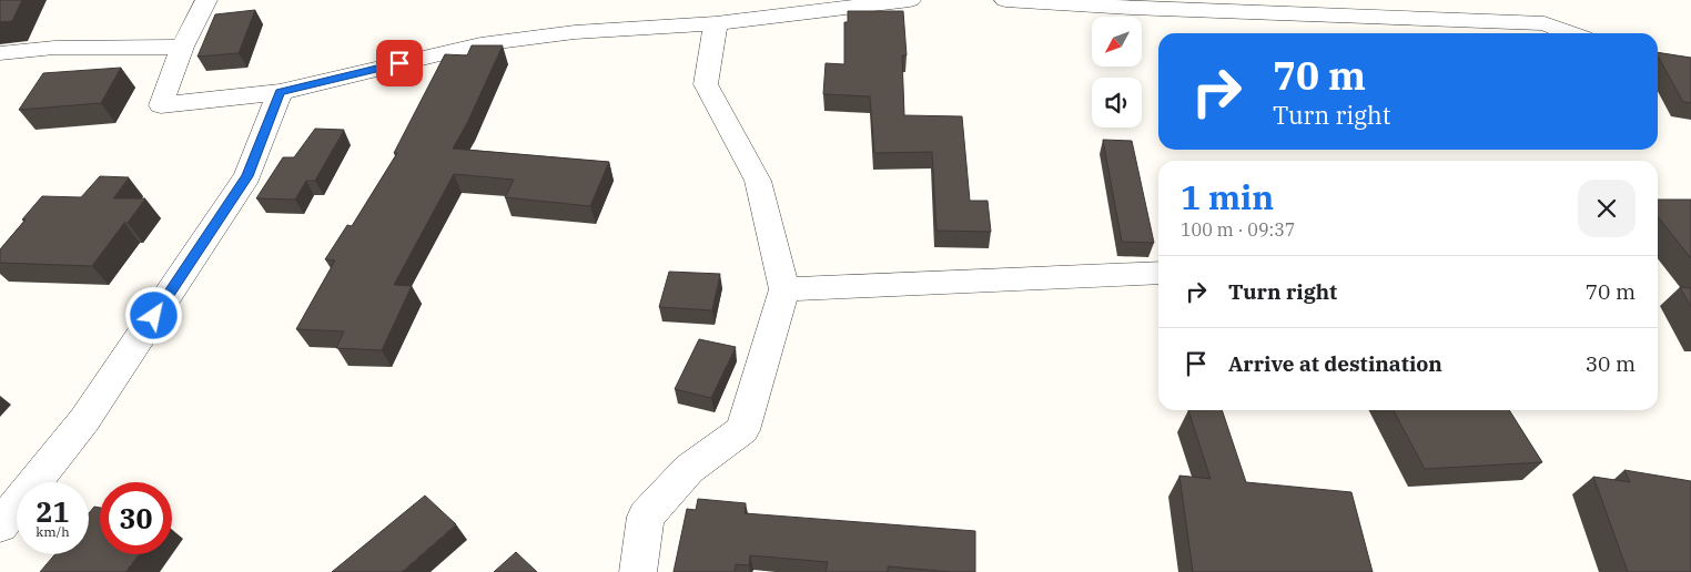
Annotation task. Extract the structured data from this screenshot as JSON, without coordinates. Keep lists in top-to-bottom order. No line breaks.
{"north":"bottom left","page":{"turn":["70 m","Turn right"],"heading":["1 min","100 m · 09:37"],"list":[{"name":"Turn right","value":"70 m"},{"name":"Arrive at destination","value":"30 m"}],"speed":"21 km/h","limit":"30"}}
